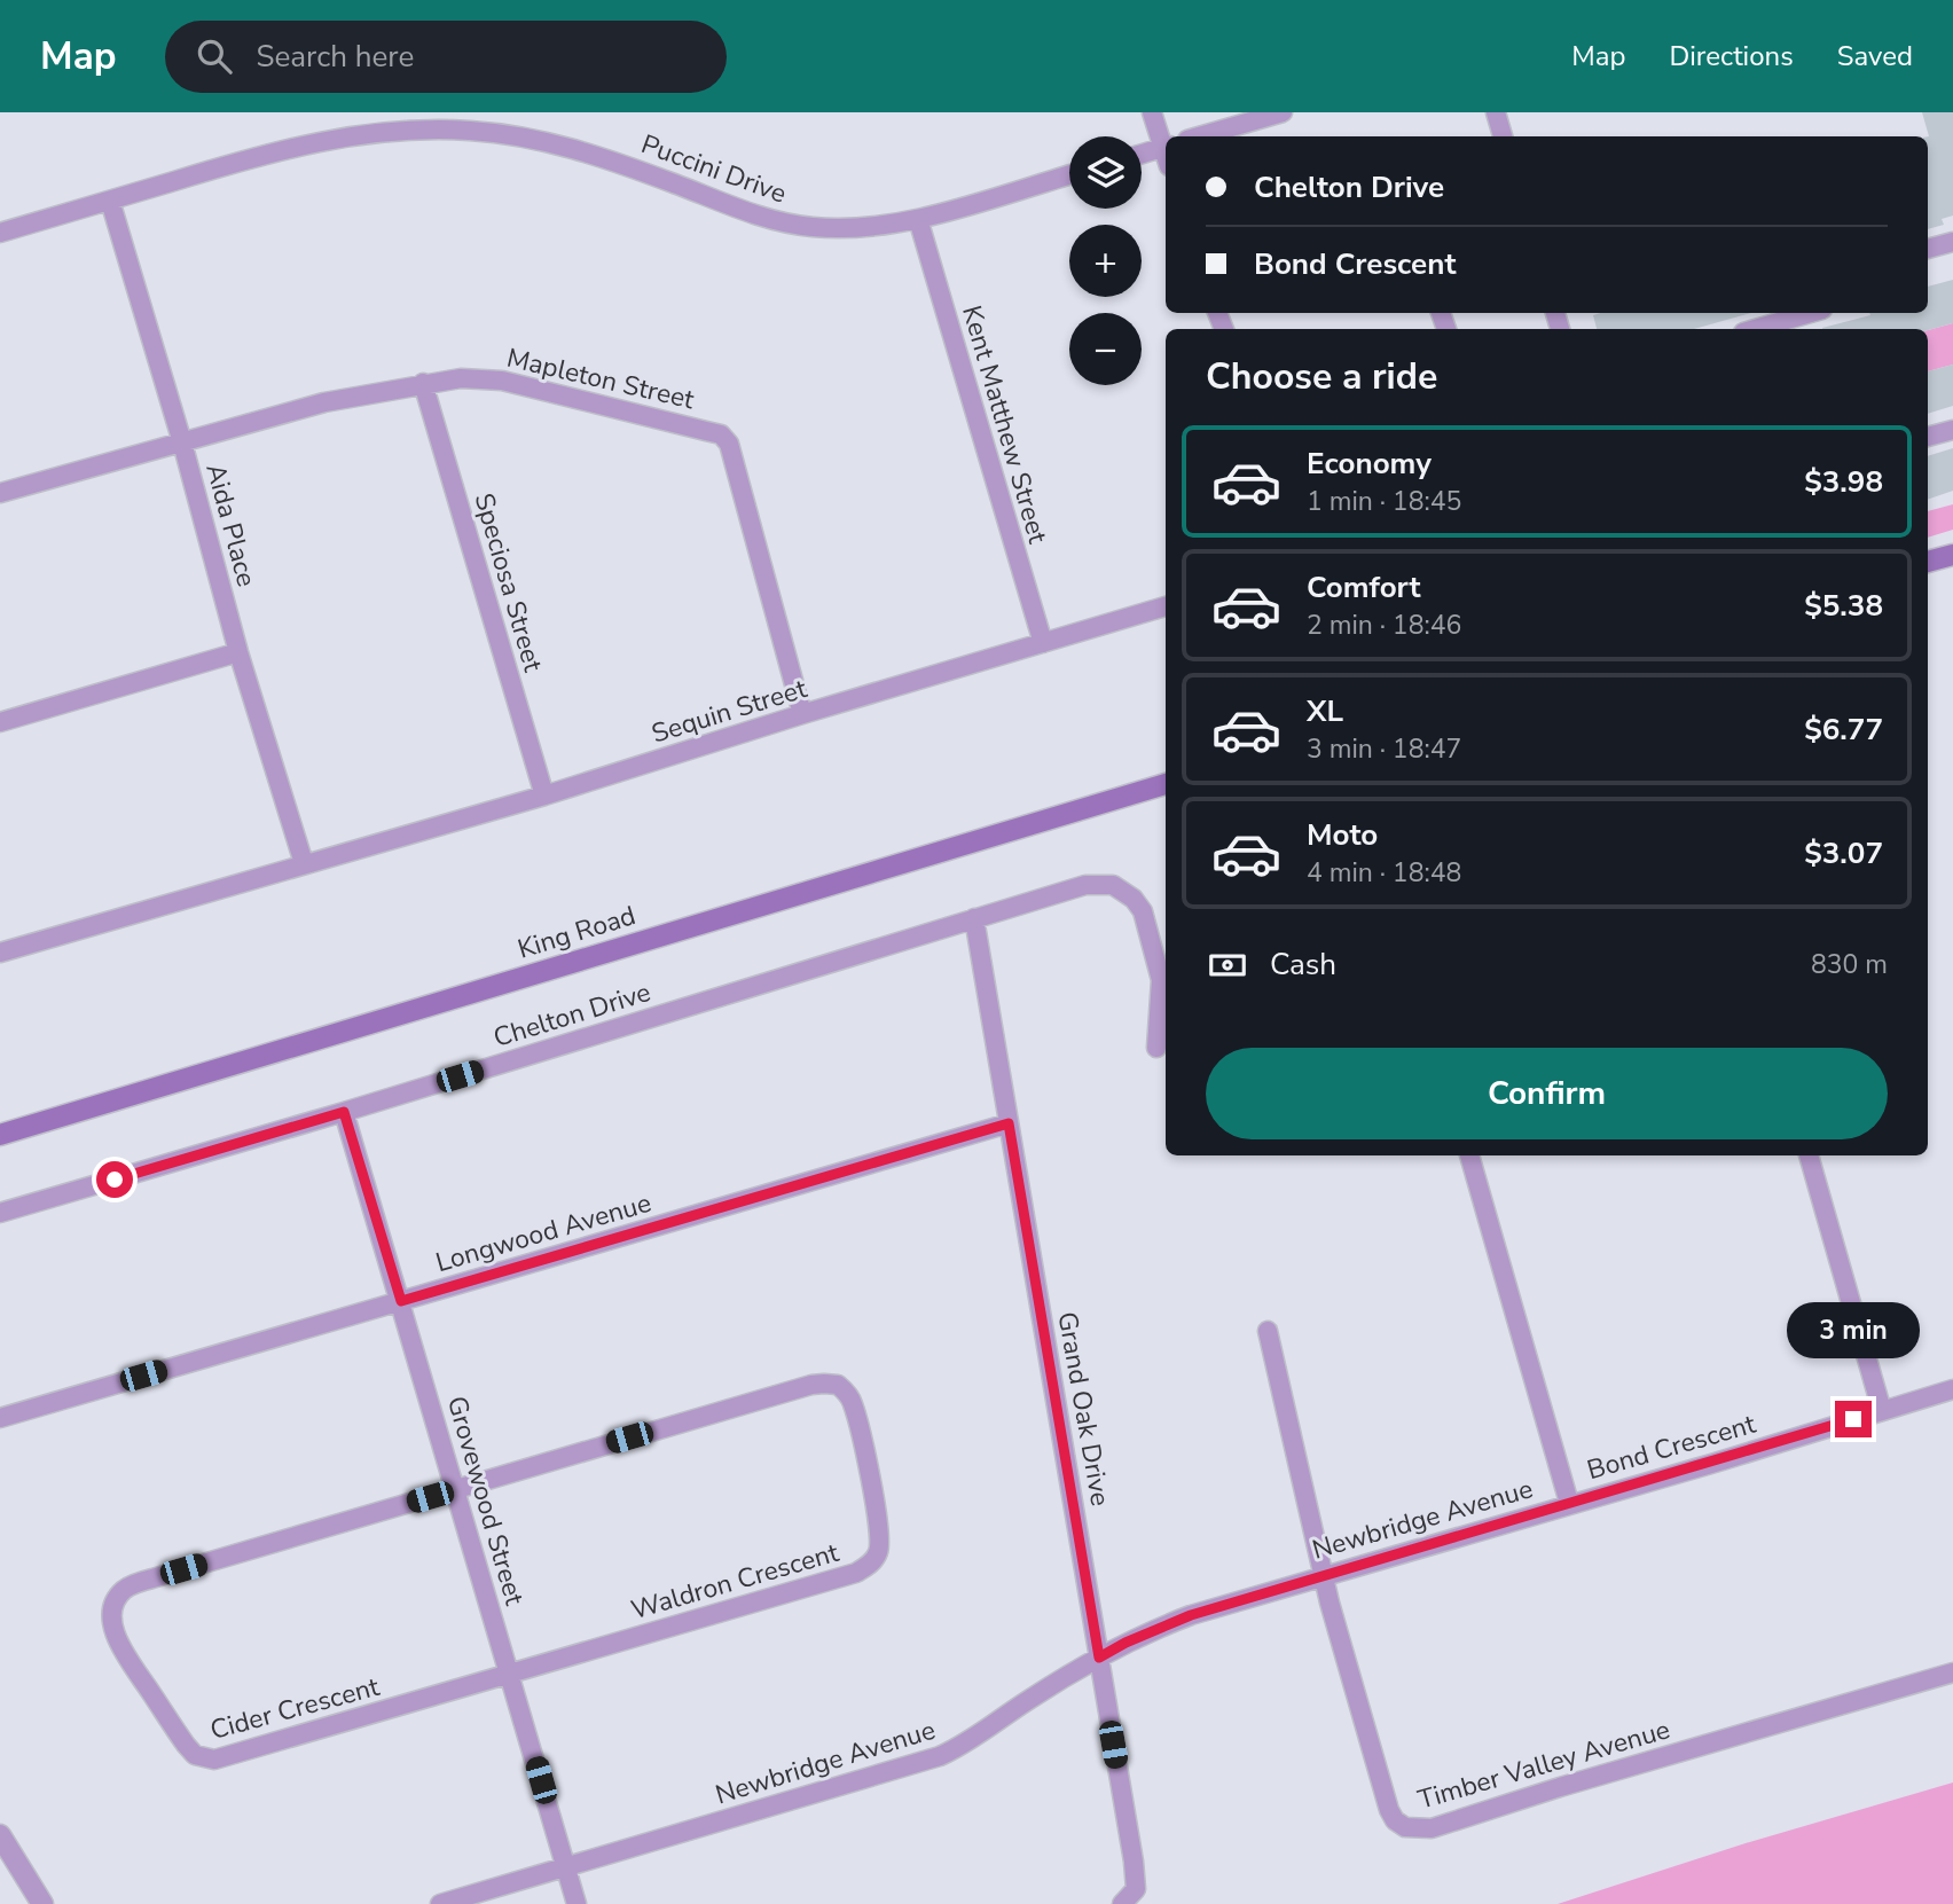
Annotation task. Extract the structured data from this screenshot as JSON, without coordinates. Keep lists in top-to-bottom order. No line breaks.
{"streets":{"main road":["King Road"],"street":["Puccini Drive","Mapleton Street","Kent Matthew Street","Aida Place","Speciosa Street","Sequin Street","Chelton Drive","Longwood Avenue","Grand Oak Drive","Bond Crescent","Grovewood Street","Newbridge Avenue","Waldron Crescent","Cider Crescent","Timber Valley Avenue"]},"crossings":[["Puccini Drive","Kent Matthew Street"],["Puccini Drive","Aida Place"],["Mapleton Street","Aida Place"],["Mapleton Street","Speciosa Street"],["Mapleton Street","Sequin Street"],["Kent Matthew Street","Sequin Street"],["Aida Place","Sequin Street"],["Speciosa Street","Sequin Street"],["Chelton Drive","Grand Oak Drive"],["Chelton Drive","Grovewood Street"],["Longwood Avenue","Grand Oak Drive"],["Longwood Avenue","Grovewood Street"],["Grand Oak Drive","Newbridge Avenue"],["Bond Crescent","Newbridge Avenue"],["Grovewood Street","Newbridge Avenue"],["Grovewood Street","Waldron Crescent"],["Grovewood Street","Cider Crescent"],["Newbridge Avenue","Timber Valley Avenue"],["Waldron Crescent","Cider Crescent"]],"page":{"header":"Map","search":"Search here","nav":["Map","Directions","Saved"],"map_buttons":["+","−"],"banner":["Chelton Drive","Bond Crescent"],"heading":"Choose a ride","list":[{"name":"Economy","note":"1 min · 18:45","value":"$3.98"},{"name":"Comfort","note":"2 min · 18:46","value":"$5.38"},{"name":"XL","note":"3 min · 18:47","value":"$6.77"},{"name":"Moto","note":"4 min · 18:48","value":"$3.07"}],"pay":["Cash","830 m"],"buttons":"Confirm","bubble":"3 min"}}
